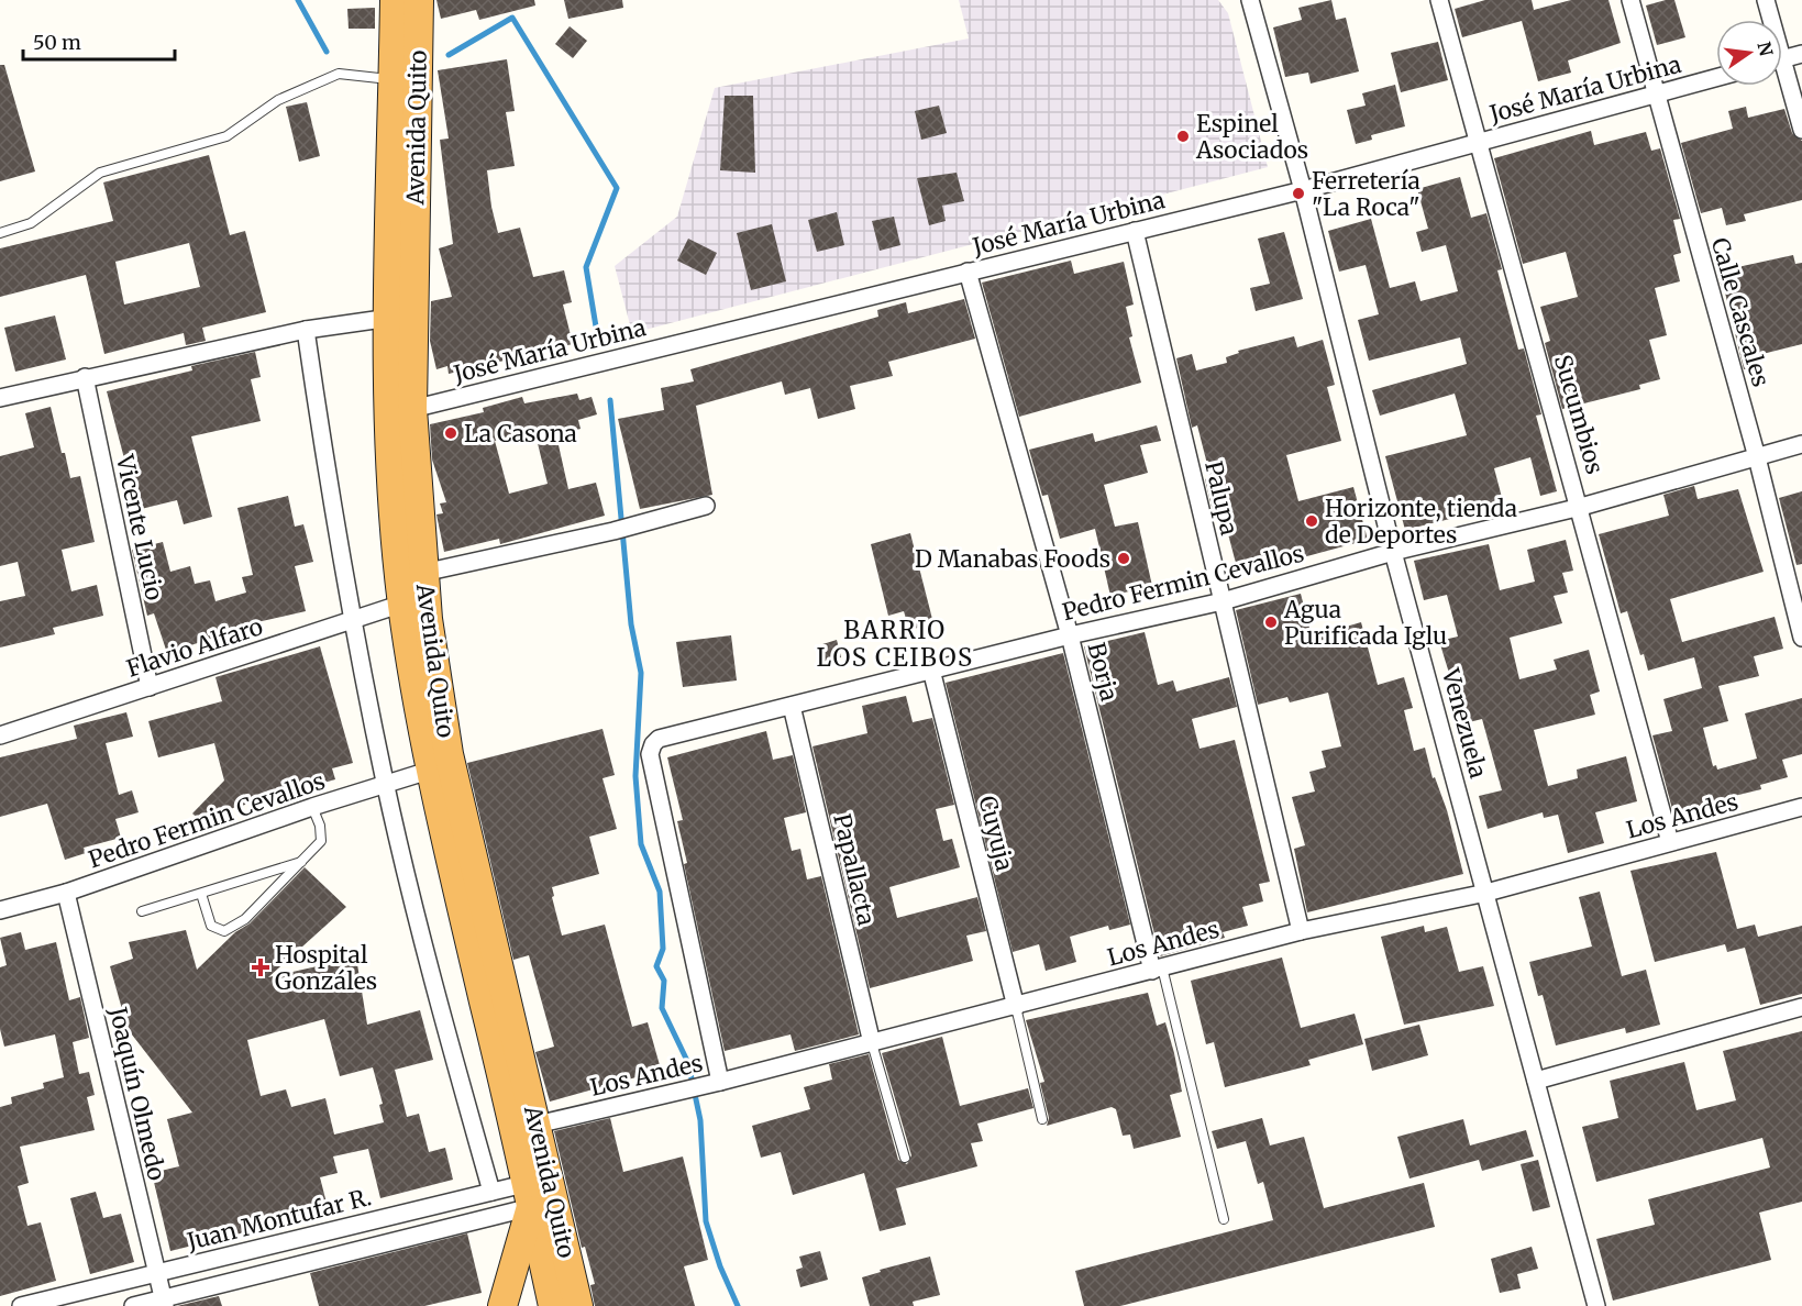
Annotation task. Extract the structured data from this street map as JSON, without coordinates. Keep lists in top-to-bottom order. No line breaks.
{"streets":{"highway":["Avenida Quito"],"street":["José María Urbina","Calle Cascales","Sucumbios","Palupa","Vicente Lucio","Pedro Fermin Cevallos","Flavio Alfaro","Borja","Venezuela","Los Andes","Cuyuja","Papallacta","Joaquín Olmedo","Juan Montufar R."]},"crossings":[["José María Urbina","Avenida Quito"],["José María Urbina","Calle Cascales"],["José María Urbina","Sucumbios"],["José María Urbina","Palupa"],["José María Urbina","Borja"],["José María Urbina","Venezuela"],["Avenida Quito","Pedro Fermin Cevallos"],["Avenida Quito","Flavio Alfaro"],["Avenida Quito","Los Andes"],["Avenida Quito","Juan Montufar R."],["Calle Cascales","Pedro Fermin Cevallos"],["Sucumbios","Pedro Fermin Cevallos"],["Sucumbios","Los Andes"],["Palupa","Pedro Fermin Cevallos"],["Palupa","Los Andes"],["Vicente Lucio","Flavio Alfaro"],["Pedro Fermin Cevallos","Borja"],["Pedro Fermin Cevallos","Venezuela"],["Pedro Fermin Cevallos","Los Andes"],["Pedro Fermin Cevallos","Cuyuja"],["Pedro Fermin Cevallos","Papallacta"],["Pedro Fermin Cevallos","Joaquín Olmedo"],["Borja","Los Andes"],["Venezuela","Los Andes"],["Los Andes","Cuyuja"],["Los Andes","Papallacta"],["Joaquín Olmedo","Juan Montufar R."]],"districts":["BARRIO LOS CEIBOS"],"places":{"other":["Espinel Asociados","Ferretería \"La Roca\"","La Casona","Horizonte, tienda de Deportes","D Manabas Foods","Agua Purificada Iglu"],"health":["Hospital Gonzáles"]},"scale_bar":"50 m","north":"right"}
